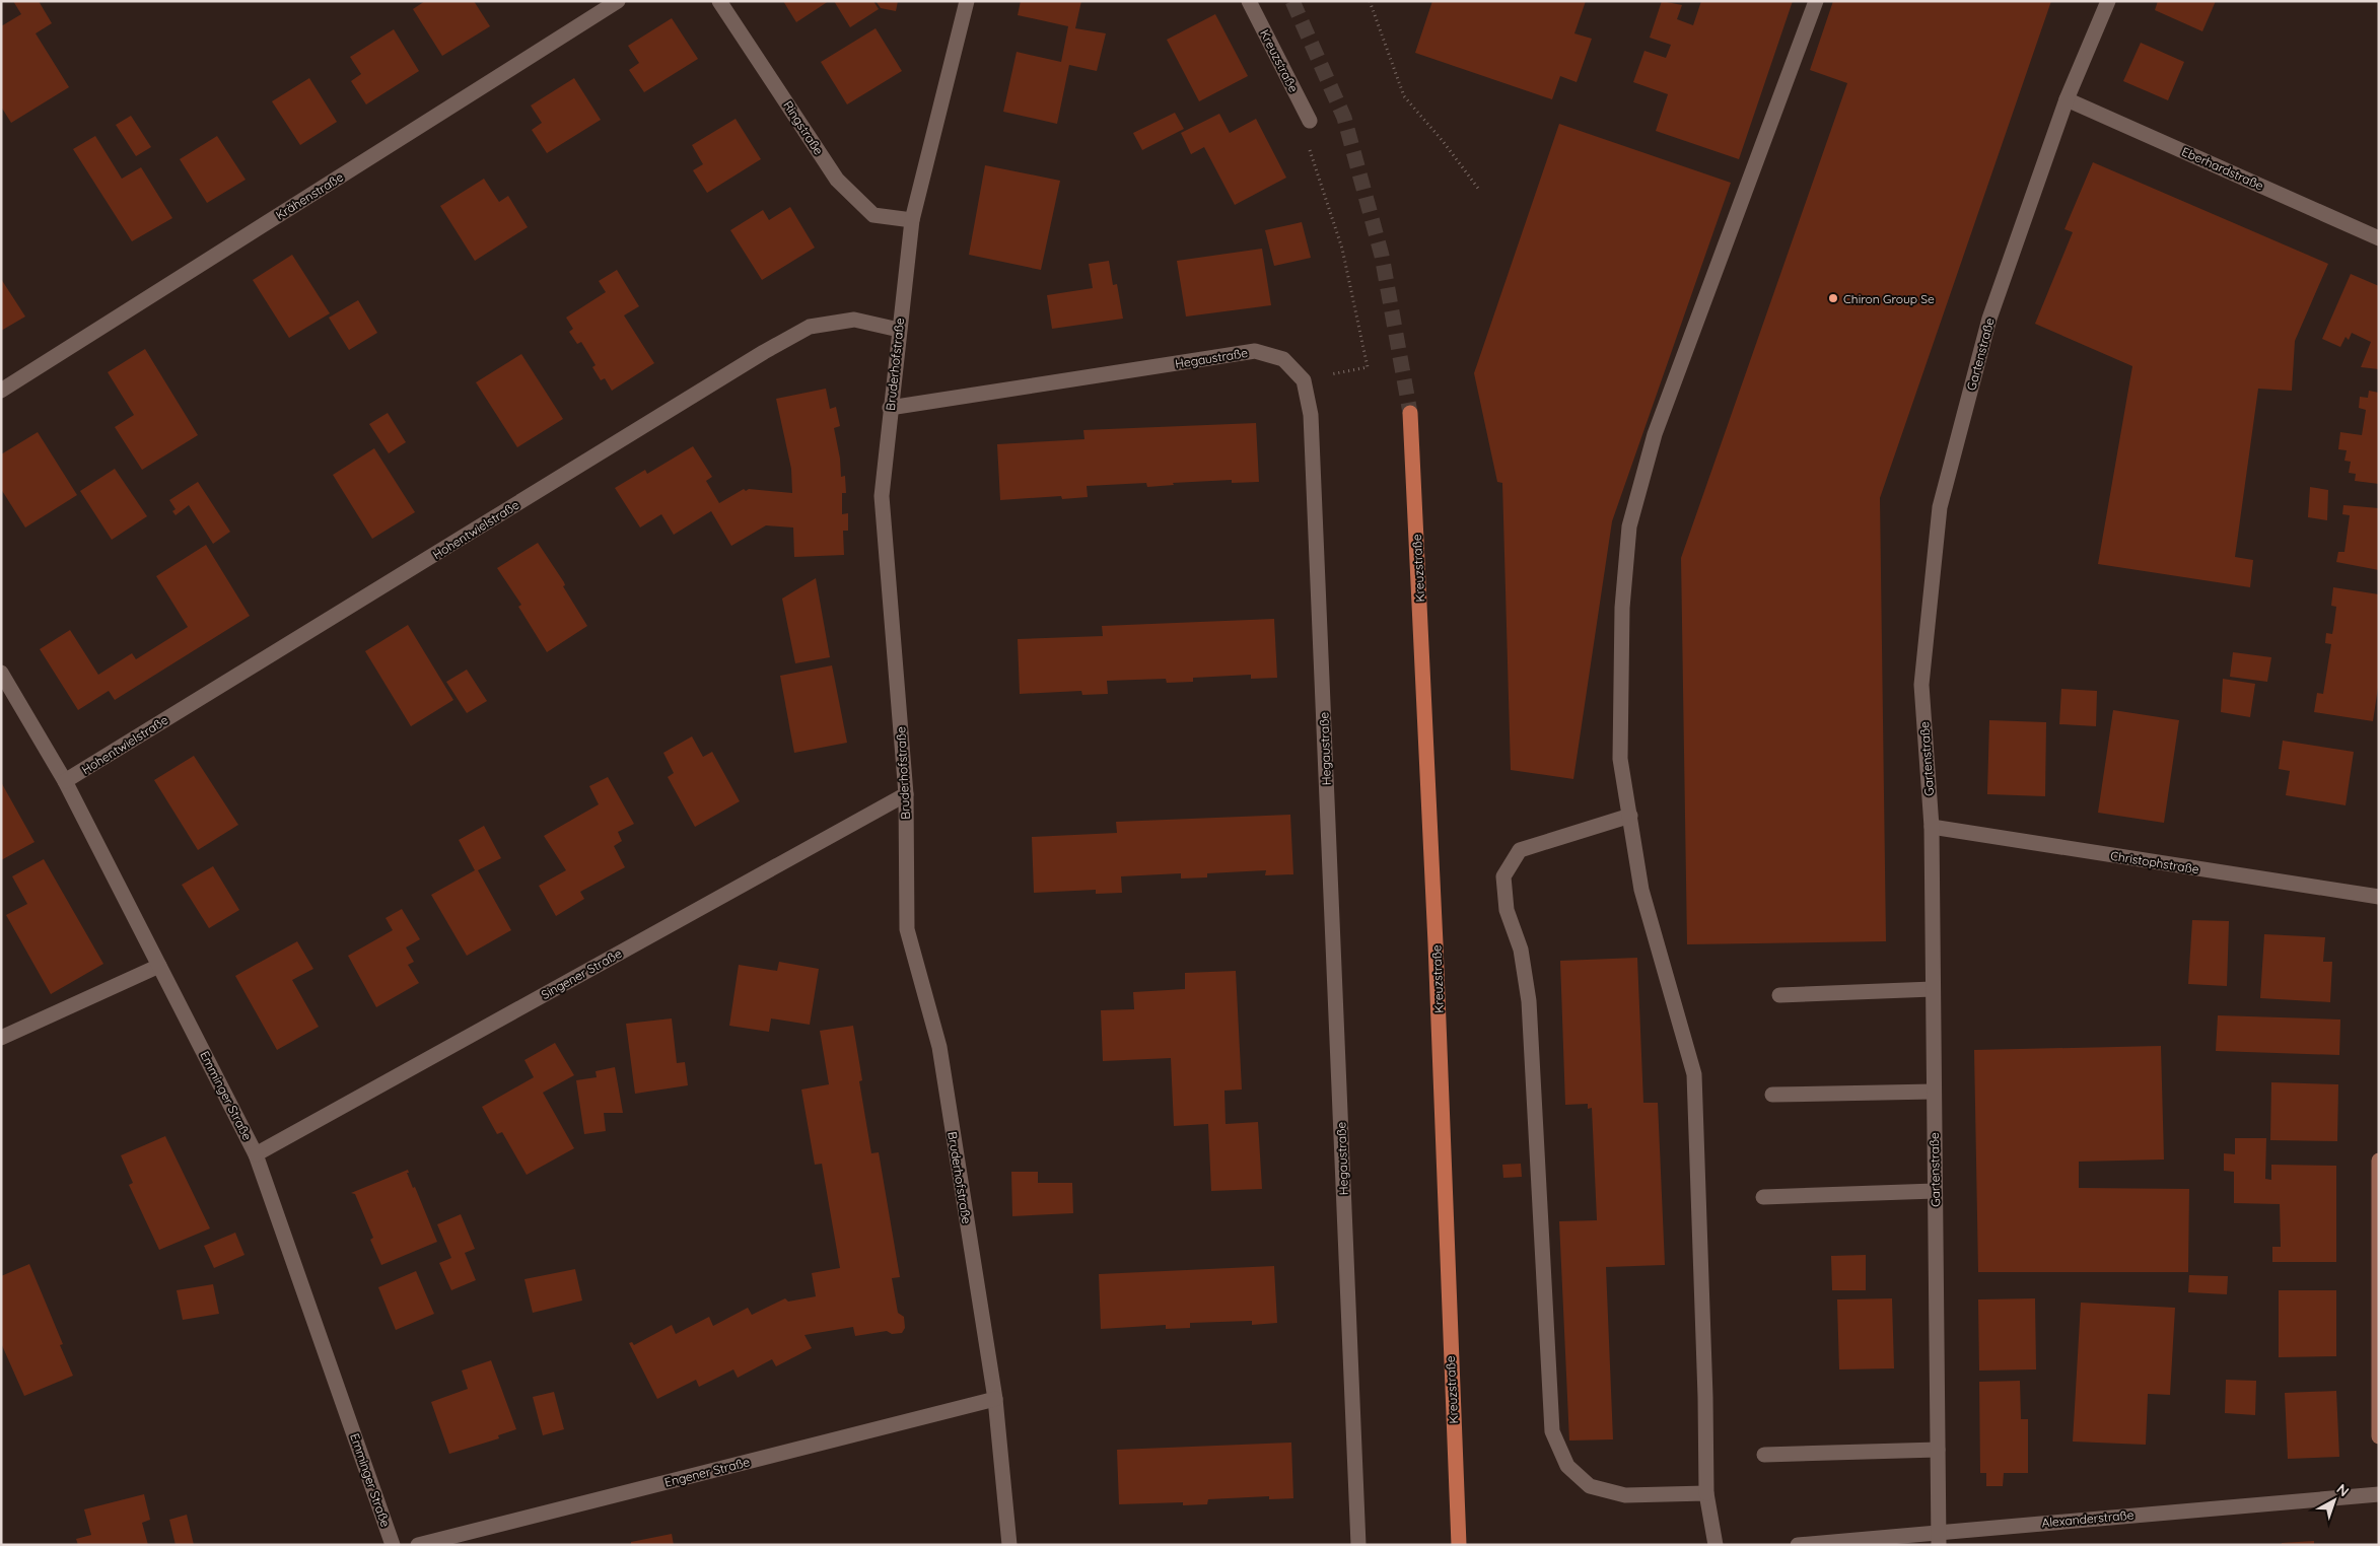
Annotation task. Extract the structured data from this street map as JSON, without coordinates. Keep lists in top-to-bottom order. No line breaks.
{"streets":{"main road":["Kreuzstraße"],"street":["Ringstraße","Eberhardstraße","Krähenstraße","Gartenstraße","Hegaustraße","Bruderhofstraße","Hohentwielstraße","Christophstraße","Singener Straße","Emminger Straße","Engener Straße","Alexanderstraße"]},"crossings":[["Ringstraße","Bruderhofstraße"],["Eberhardstraße","Gartenstraße"],["Gartenstraße","Christophstraße"],["Gartenstraße","Alexanderstraße"],["Hegaustraße","Bruderhofstraße"],["Bruderhofstraße","Hohentwielstraße"],["Bruderhofstraße","Singener Straße"],["Bruderhofstraße","Engener Straße"],["Hohentwielstraße","Emminger Straße"],["Singener Straße","Emminger Straße"]],"places":["Chiron Group Se"],"north":"top right"}
